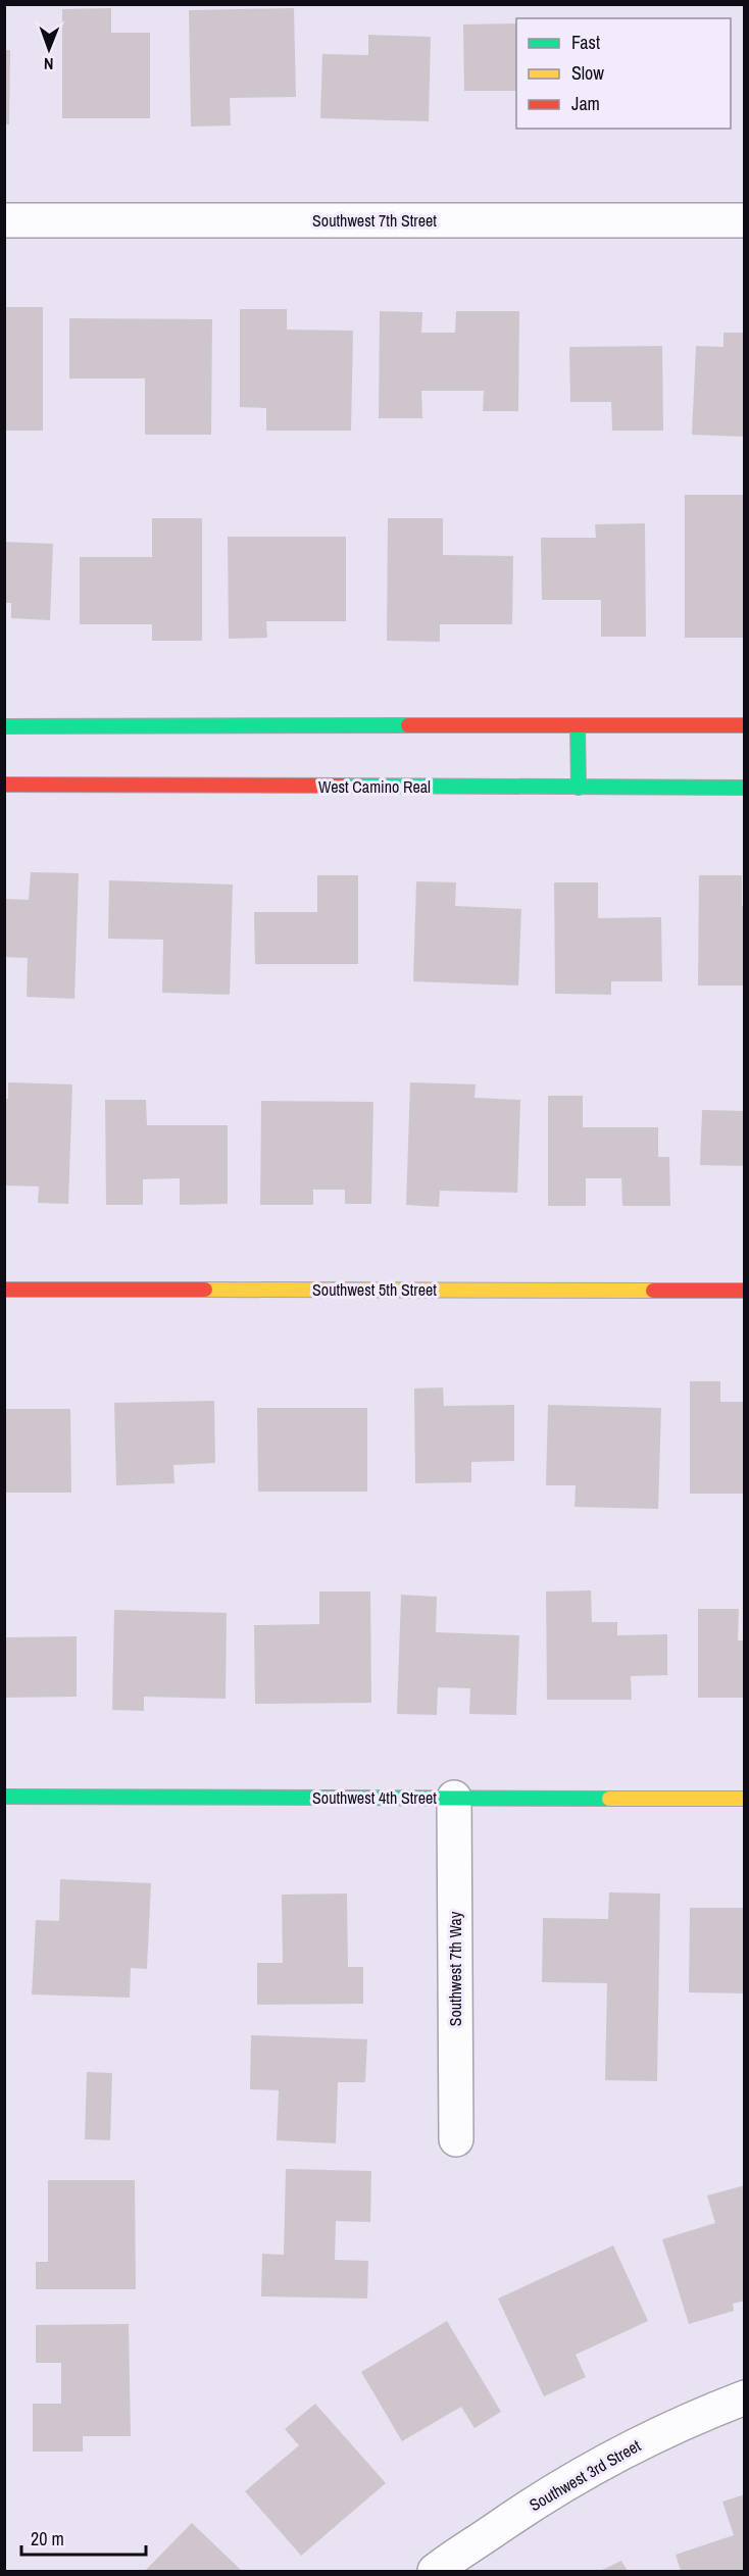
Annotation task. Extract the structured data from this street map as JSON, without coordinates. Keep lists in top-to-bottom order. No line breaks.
{"streets":{"street":["Southwest 7th Street","West Camino Real","Southwest 5th Street","Southwest 4th Street","Southwest 7th Way","Southwest 3rd Street"]},"crossings":[["Southwest 4th Street","Southwest 7th Way"]],"legend":["Fast","Slow","Jam"],"scale_bar":"20 m","north":"bottom"}
